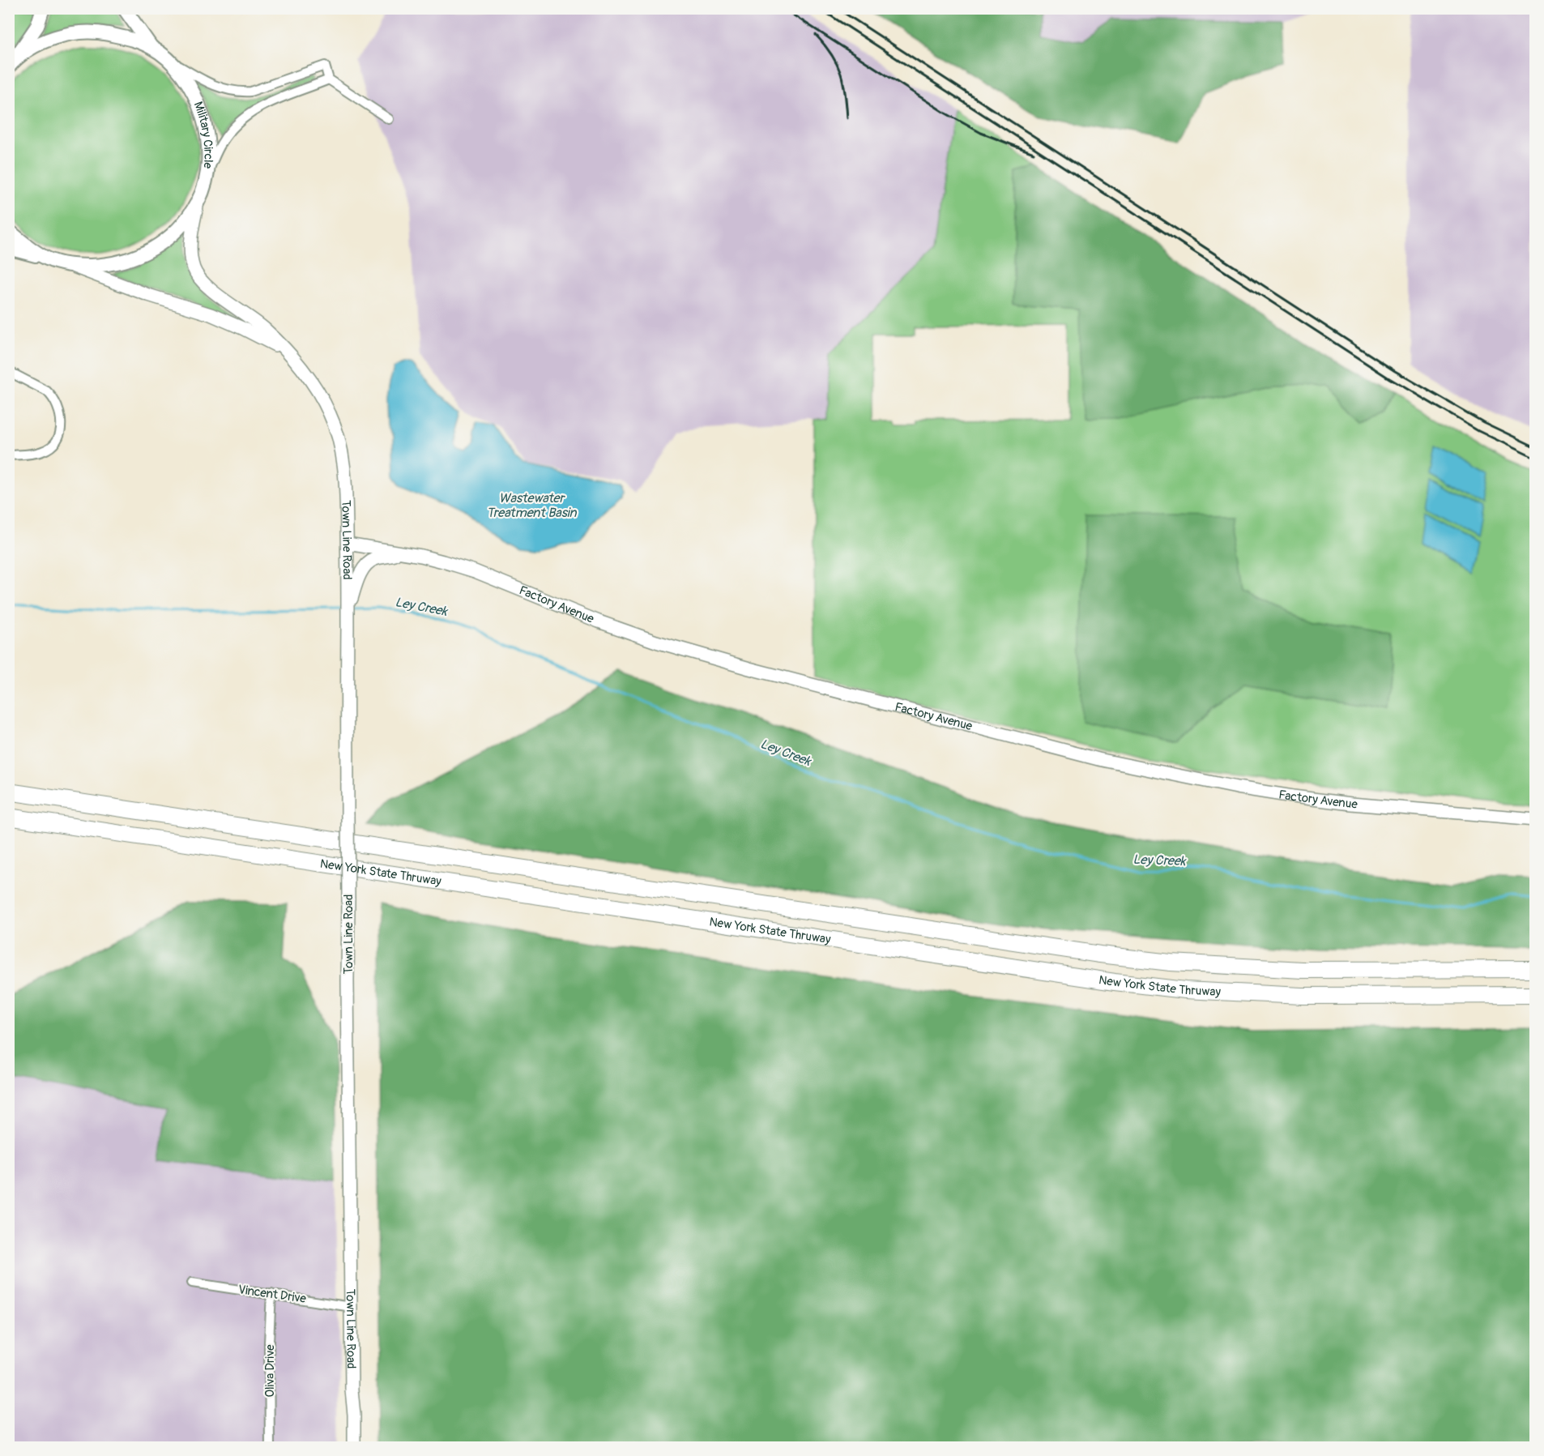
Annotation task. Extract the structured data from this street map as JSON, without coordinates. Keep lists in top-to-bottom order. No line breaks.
{"streets":{"highway":["New York State Thruway"],"main road":["Military Circle"],"street":["Town Line Road","Factory Avenue","Vincent Drive","Oliva Drive"]},"crossings":[["Military Circle","Town Line Road"],["Town Line Road","Factory Avenue"],["Town Line Road","Vincent Drive"],["Vincent Drive","Oliva Drive"]],"water":["Wastewater Treatment Basin","Ley Creek"]}
